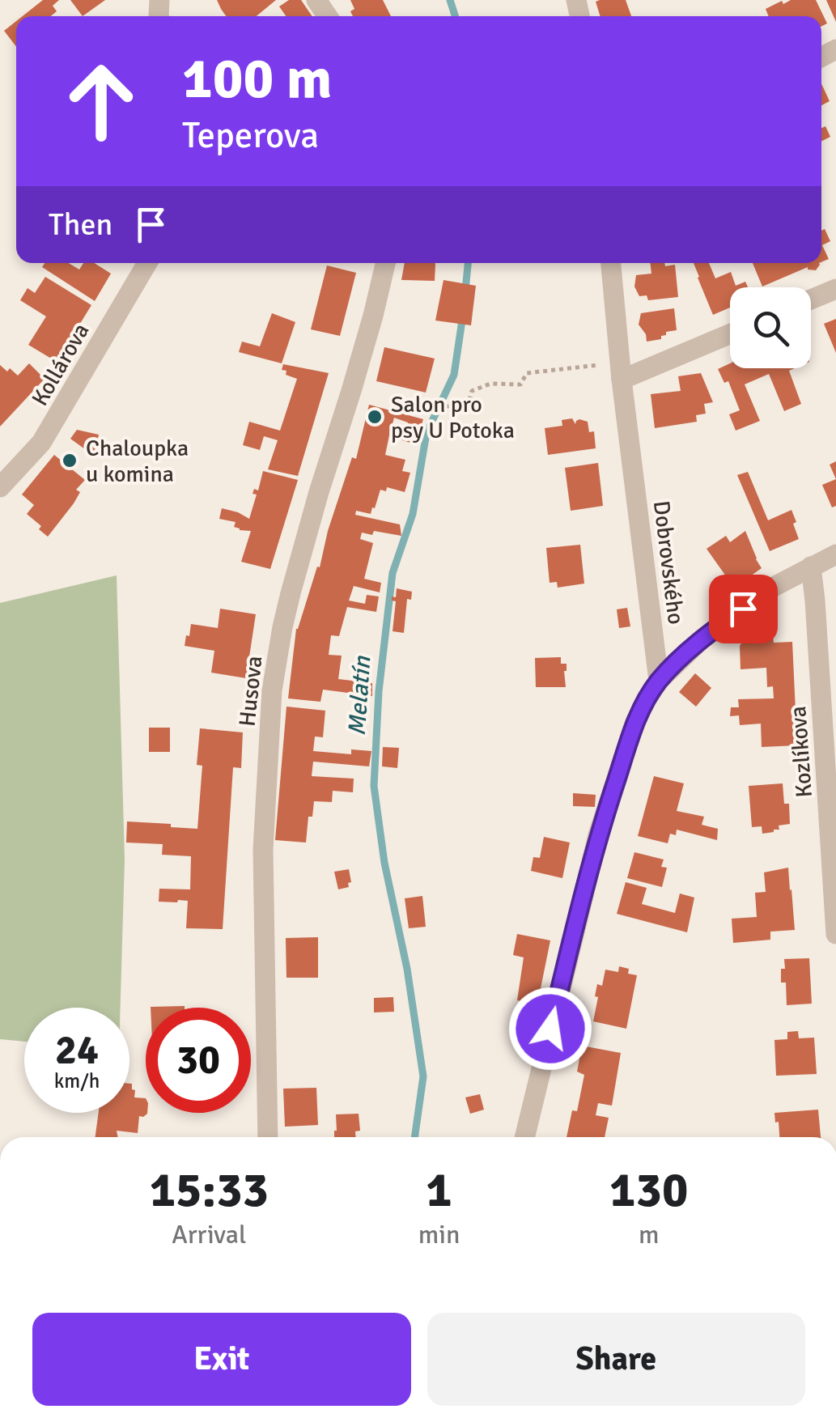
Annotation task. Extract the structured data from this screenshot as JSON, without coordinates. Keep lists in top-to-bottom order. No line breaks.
{"streets":{"street":["Kollárova","Dobrovského","Husova","Kozlíkova"]},"water":["Melatín"],"places":["Salon pro psy U Potoka","Chaloupka u komina"],"page":{"turn":["100 m","Teperova"],"then":"Then","speed":"24 km/h","limit":"30","eta":["15:33","Arrival","1","min","130","m"],"buttons":["Exit","Share"]}}
